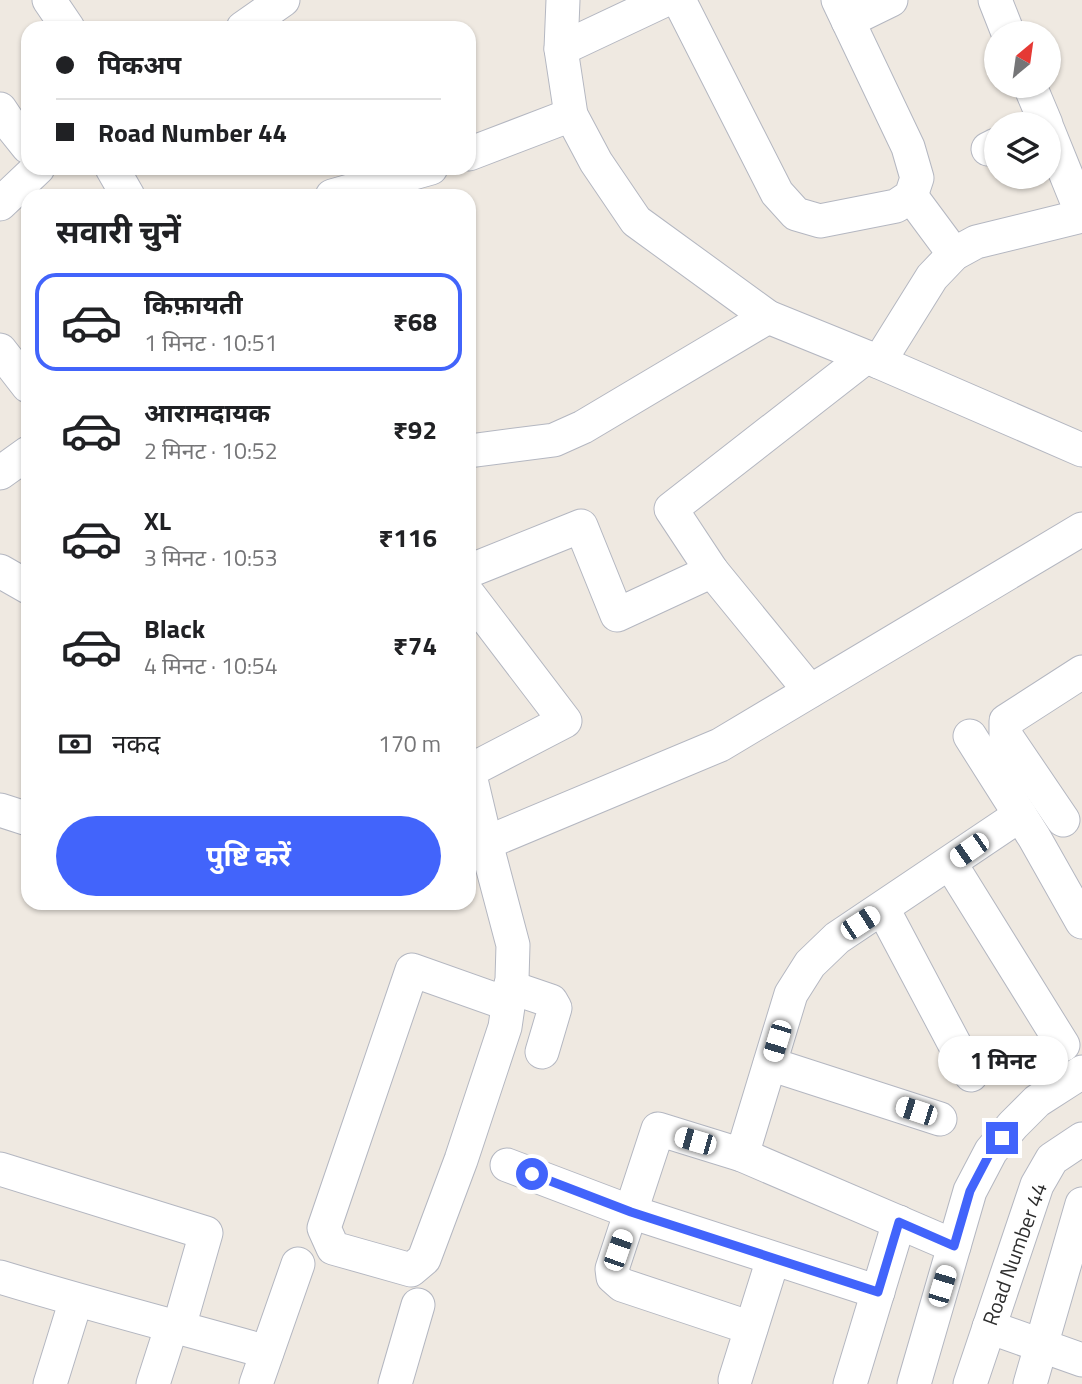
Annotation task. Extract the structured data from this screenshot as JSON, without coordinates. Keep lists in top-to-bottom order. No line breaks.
{"streets":{"street":["Road Number 44"]},"north":"top right","page":{"banner":["पिकअप","Road Number 44"],"heading":"सवारी चुनें","list":[{"name":"किफ़ायती","note":"1 मिनट · 10:51","value":"₹68"},{"name":"आरामदायक","note":"2 मिनट · 10:52","value":"₹92"},{"name":"XL","note":"3 मिनट · 10:53","value":"₹116"},{"name":"Black","note":"4 मिनट · 10:54","value":"₹74"}],"pay":["नकद","170 m"],"buttons":"पुष्टि करें","bubble":"1 मिनट"}}
